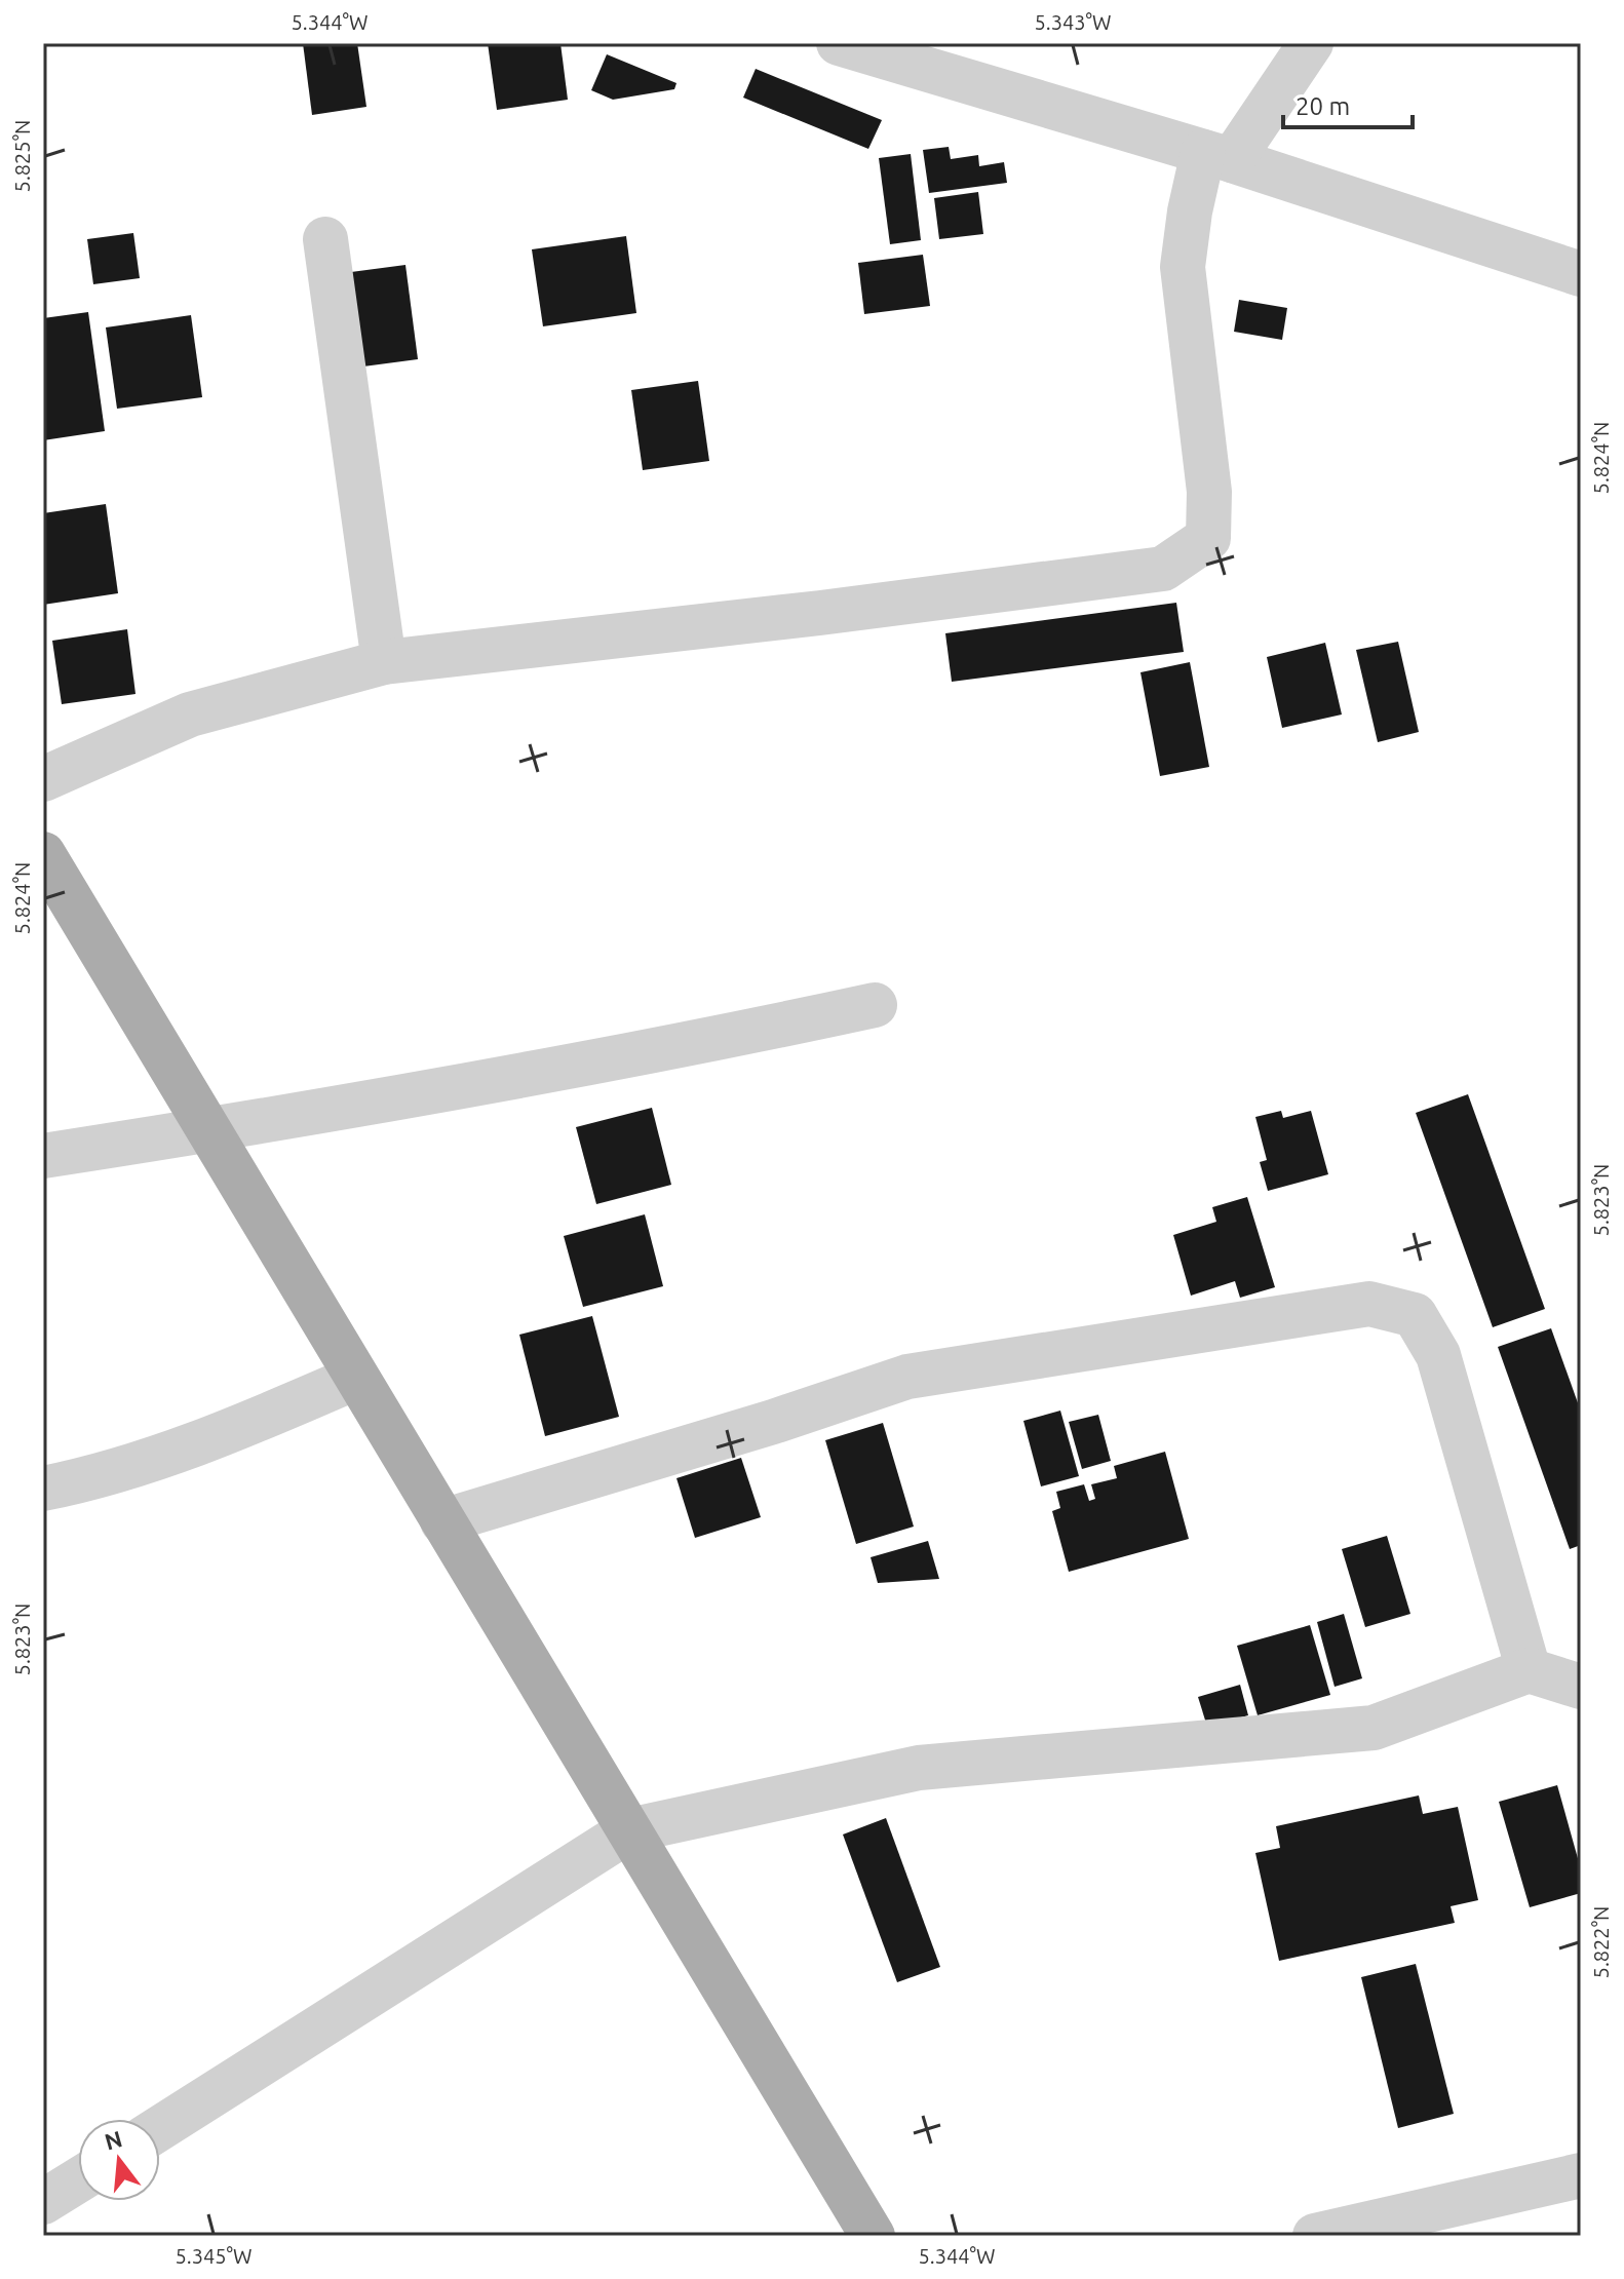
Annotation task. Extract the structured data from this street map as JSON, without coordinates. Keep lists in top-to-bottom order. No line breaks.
{"scale_bar":"20 m","north":"top","coordinates":["5.344°W","5.343°W","5.825°N","5.824°N","5.823°N","5.822°N","5.345°W"]}
